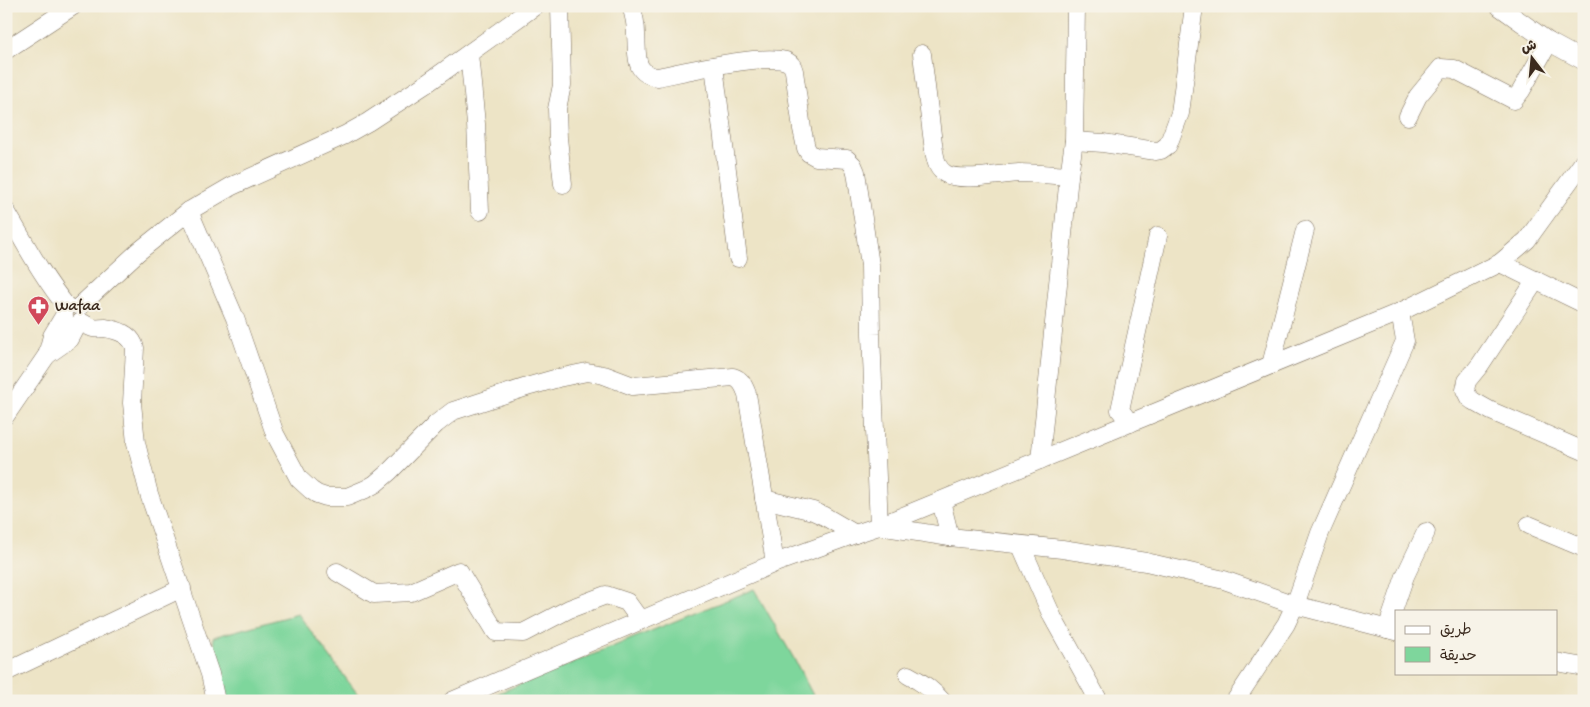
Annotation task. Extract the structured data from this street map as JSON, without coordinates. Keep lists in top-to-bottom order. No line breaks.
{"places":{"pharmacy":["Wafaa"]},"legend":["طريق","حديقة"],"north":"top"}
